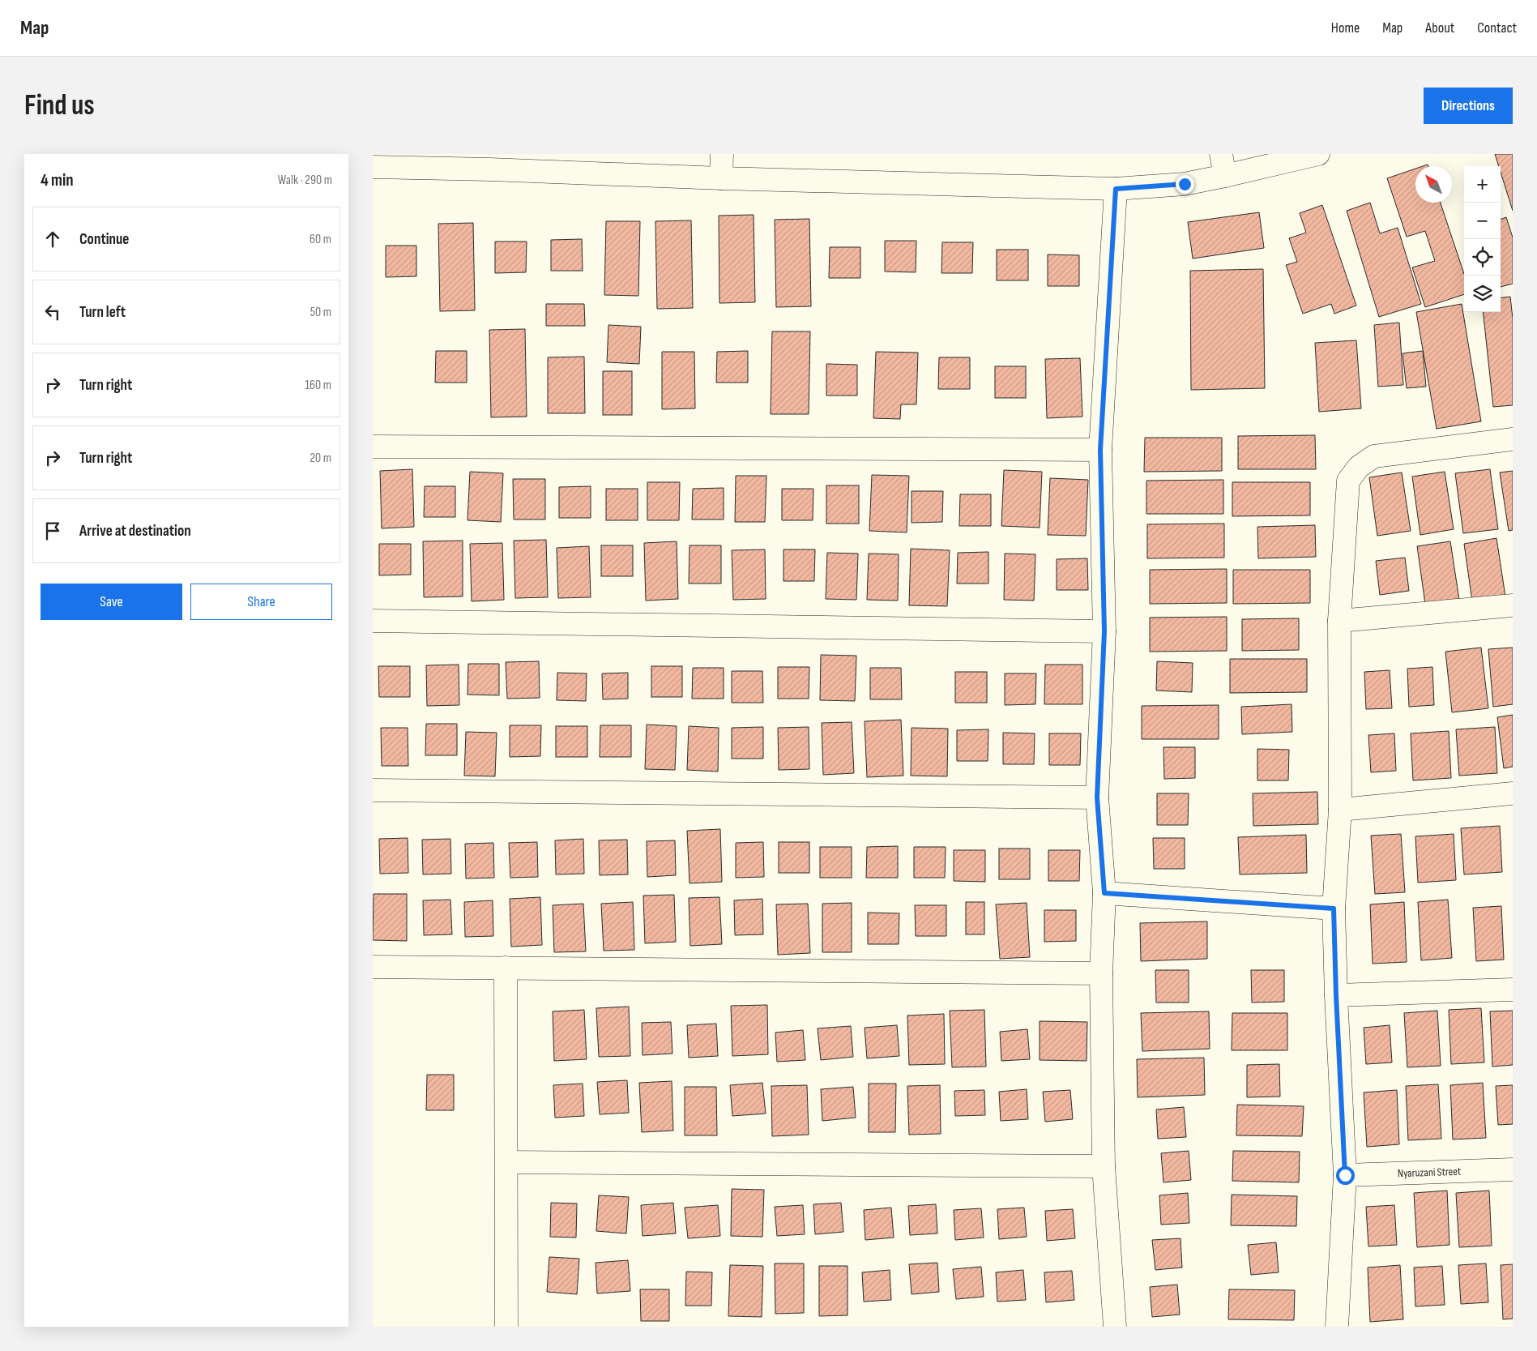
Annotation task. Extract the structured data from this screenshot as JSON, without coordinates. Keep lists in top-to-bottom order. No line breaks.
{"streets":{"street":["Nyaruzani Street"]},"north":"top left","page":{"header":"Map","nav":["Home","Map","About","Contact"],"buttons":["Directions",["Save","Share"]],"title":"Find us","heading":["4 min","Walk · 290 m"],"map_buttons":["+","−"],"list":[["Continue","60 m"],["Turn left","50 m"],["Turn right","160 m"],["Turn right","20 m"],"Arrive at destination"]}}
